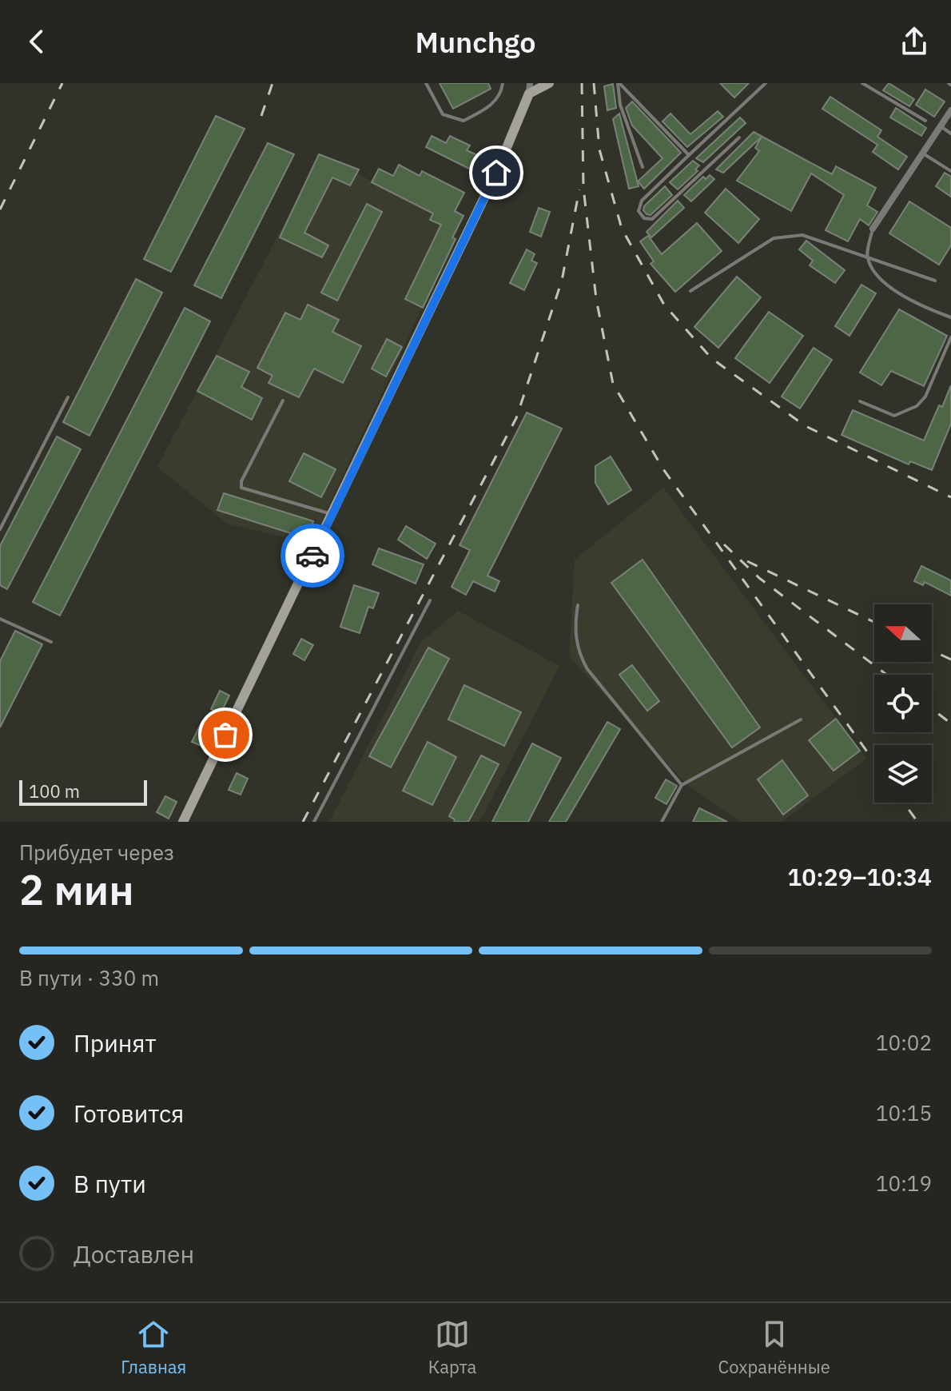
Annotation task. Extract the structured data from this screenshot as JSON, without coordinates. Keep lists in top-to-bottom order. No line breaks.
{"scale_bar":"100 m","north":"left","page":{"header":"Munchgo","scale":"100 m","heading":["2 мин","Прибудет через","10:29–10:34"],"bar":"В пути · 330 m","list":[["Принят","10:02"],["Готовится","10:15"],["В пути","10:19"],"Доставлен"],"tabs":["Главная","Карта","Сохранённые"]}}
